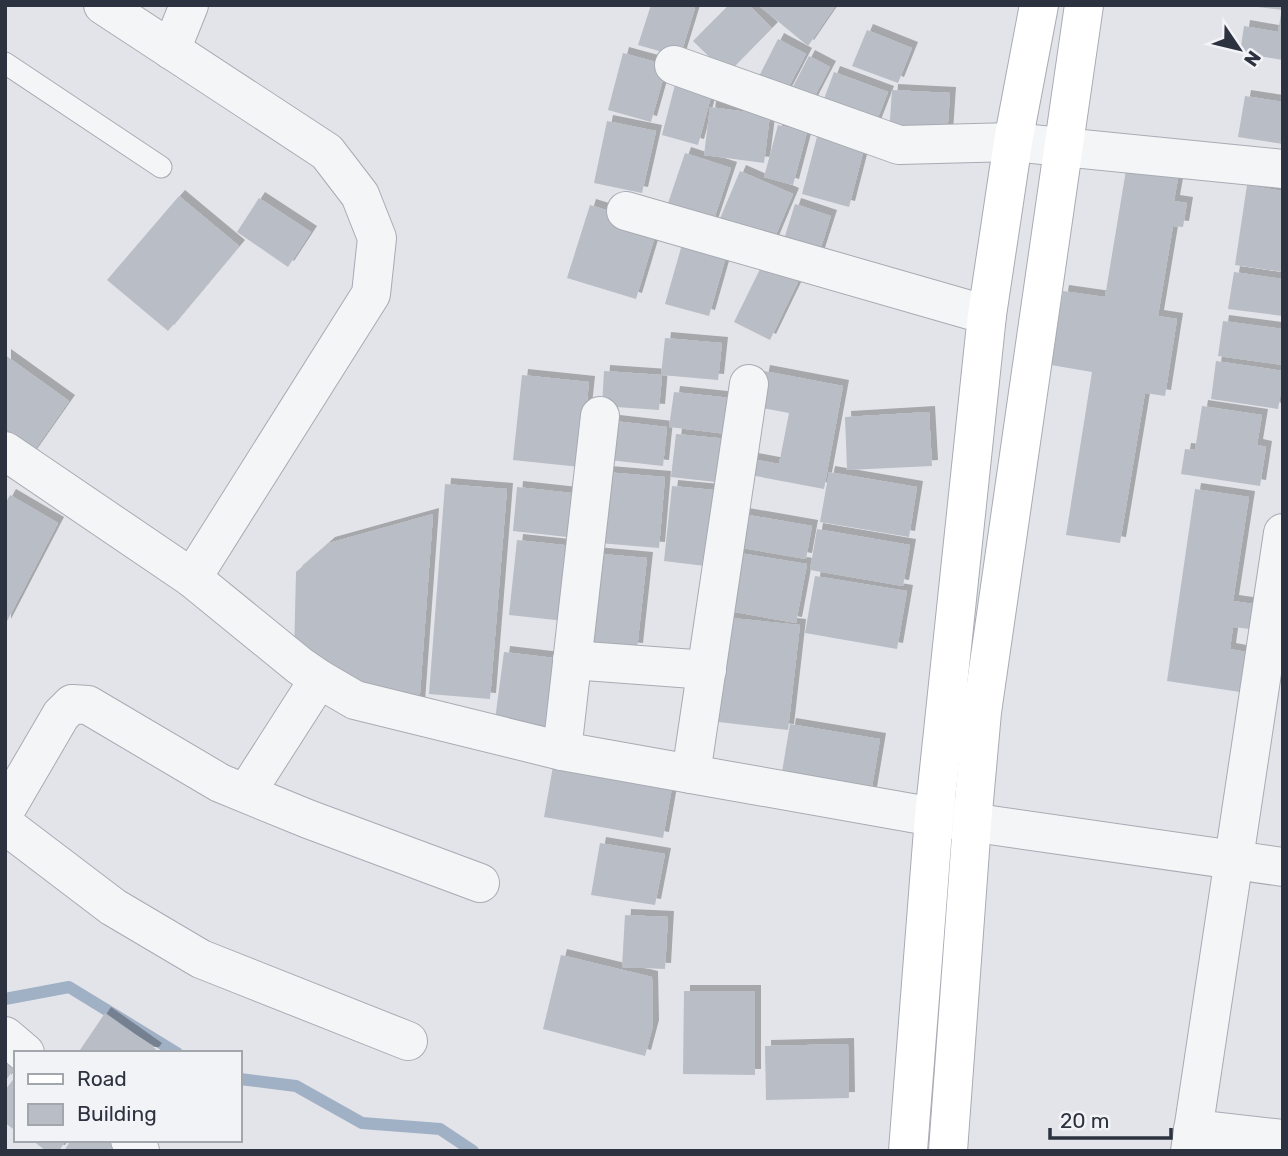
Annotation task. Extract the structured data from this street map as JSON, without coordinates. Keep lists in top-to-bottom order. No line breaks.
{"legend":["Road","Building"],"scale_bar":"20 m","north":"bottom right"}
